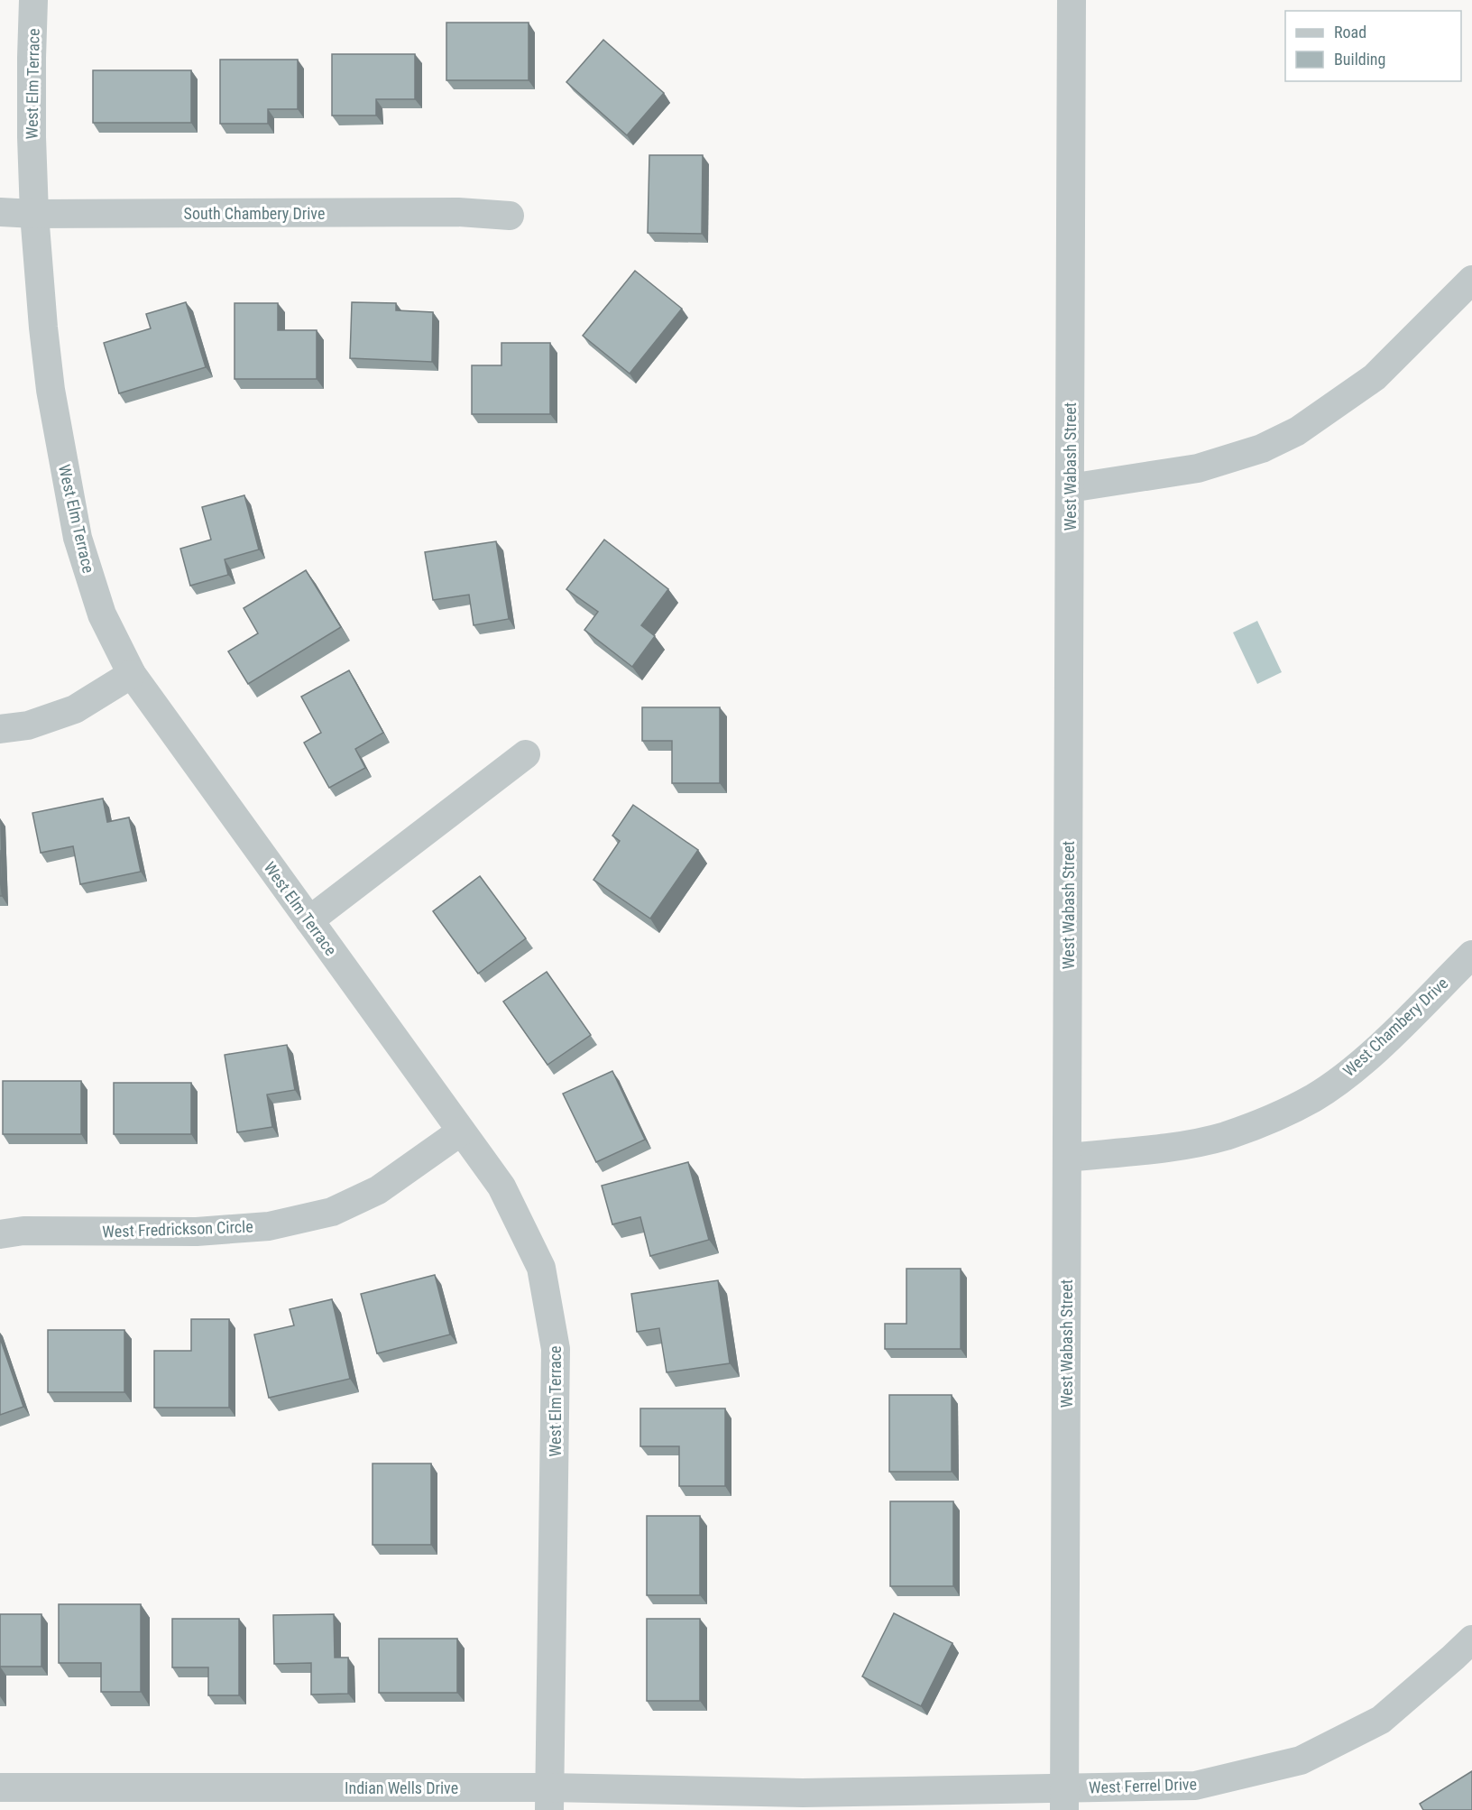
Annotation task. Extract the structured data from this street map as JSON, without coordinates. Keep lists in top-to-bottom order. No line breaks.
{"streets":{"street":["West Elm Terrace","South Chambery Drive","West Wabash Street","West Chambery Drive","West Fredrickson Circle","West Ferrel Drive","Indian Wells Drive"]},"crossings":[["West Elm Terrace","South Chambery Drive"],["West Elm Terrace","West Fredrickson Circle"],["West Elm Terrace","Indian Wells Drive"],["West Wabash Street","West Chambery Drive"],["West Wabash Street","West Ferrel Drive"],["West Ferrel Drive","Indian Wells Drive"]],"legend":["Road","Building"]}
